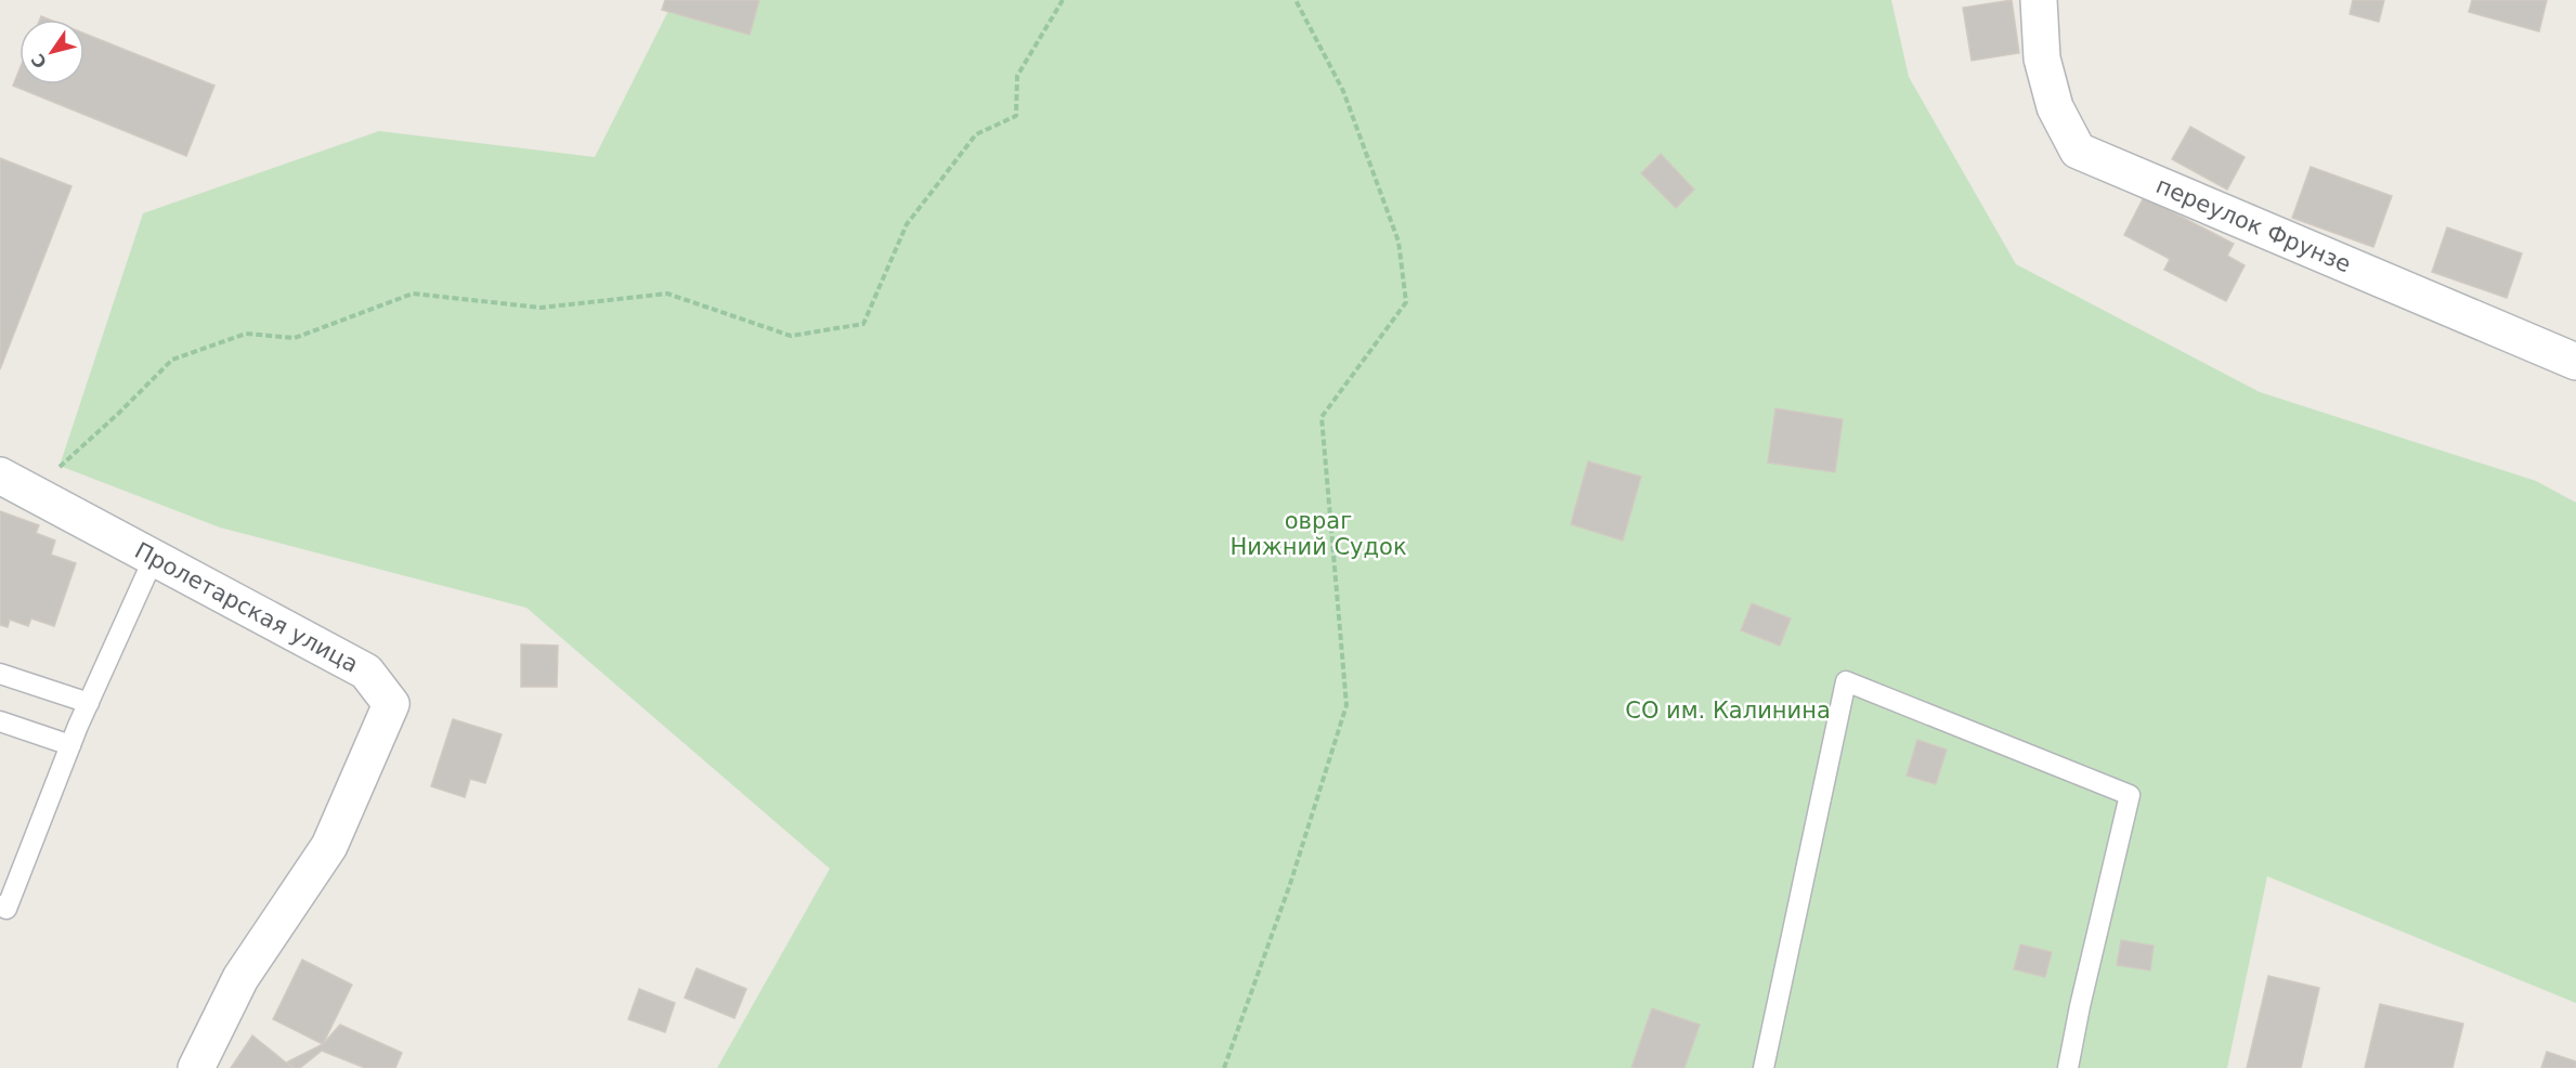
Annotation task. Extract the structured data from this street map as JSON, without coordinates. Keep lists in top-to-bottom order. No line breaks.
{"streets":{"street":["переулок Фрунзе","Пролетарская улица"]},"parks":["овраг Нижний Судок","СО им. Калинина"],"north":"bottom left"}
